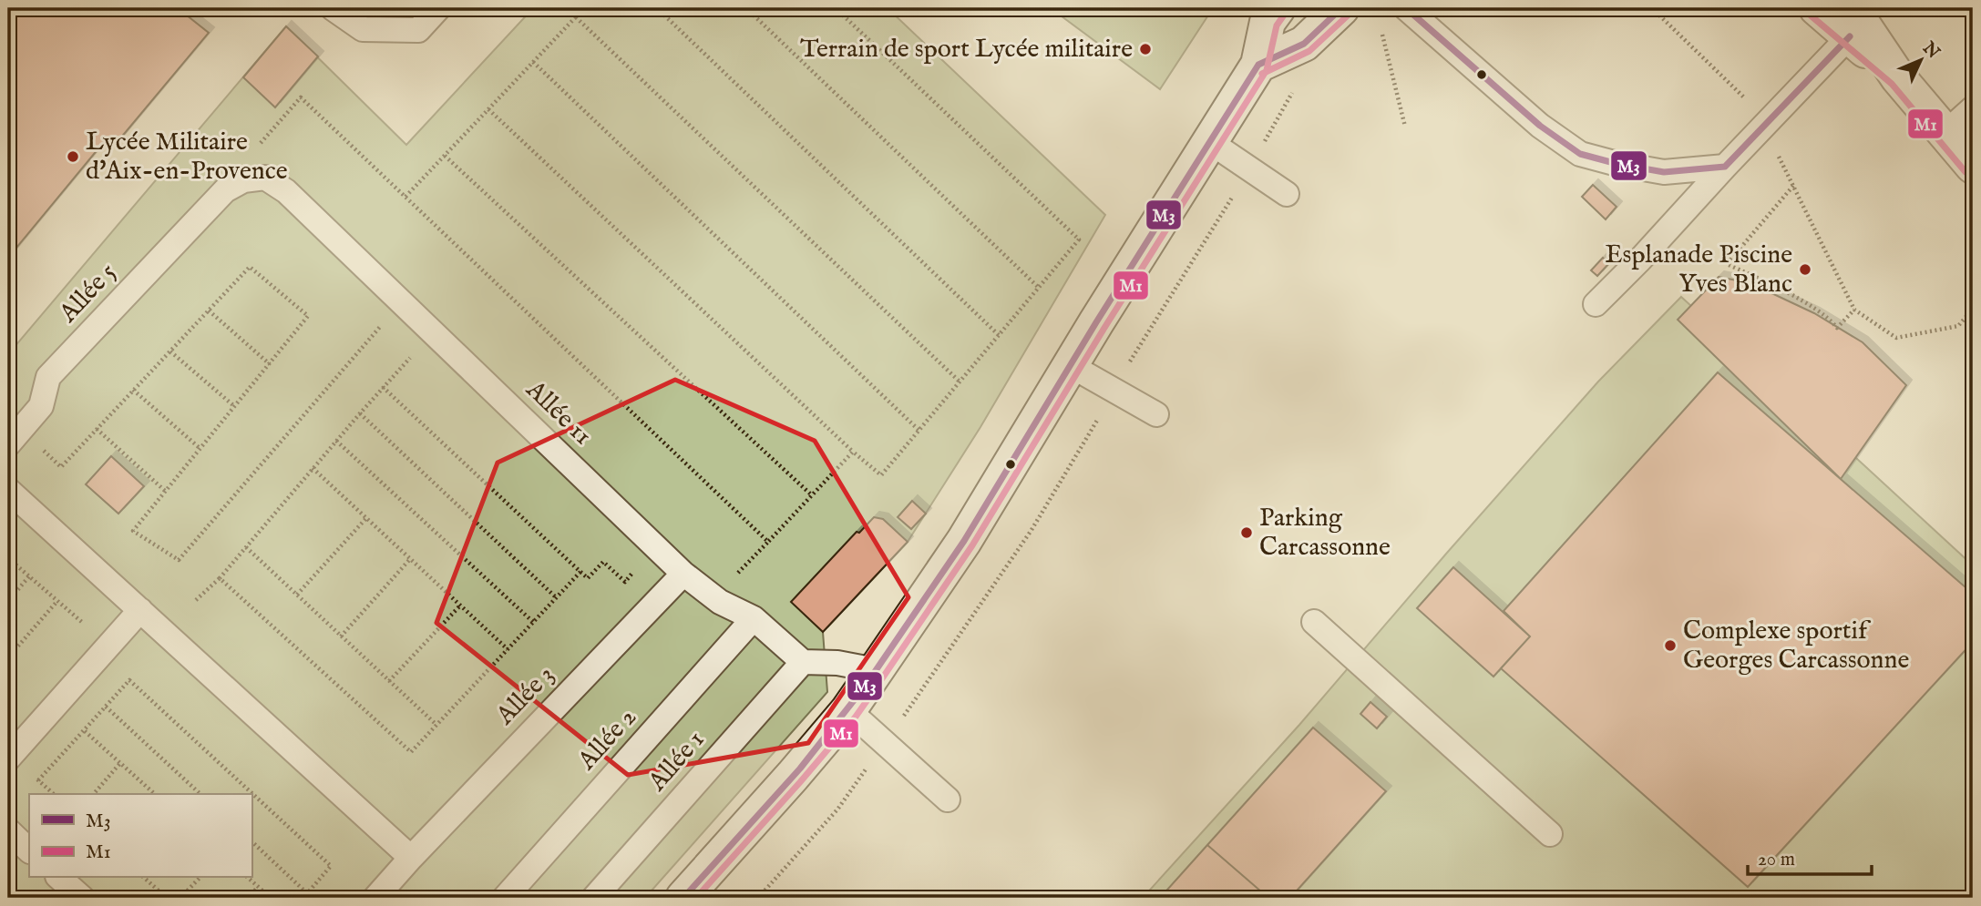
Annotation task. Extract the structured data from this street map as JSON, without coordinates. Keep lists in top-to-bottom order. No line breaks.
{"streets":{"lane":["Allée 5","Allée 11","Allée 3","Allée 2","Allée 1"]},"crossings":[["Allée 5","Allée 11"],["Allée 11","Allée 3"],["Allée 11","Allée 2"],["Allée 11","Allée 1"]],"places":["Terrain de sport Lycée militaire","Lycée Militaire d'Aix-en-Provence","Esplanade Piscine Yves Blanc","Parking Carcassonne","Complexe sportif Georges Carcassonne"],"lines":["transit line M3","transit line M1"],"legend":["M3","M1"],"scale_bar":"20 m","north":"top right"}
